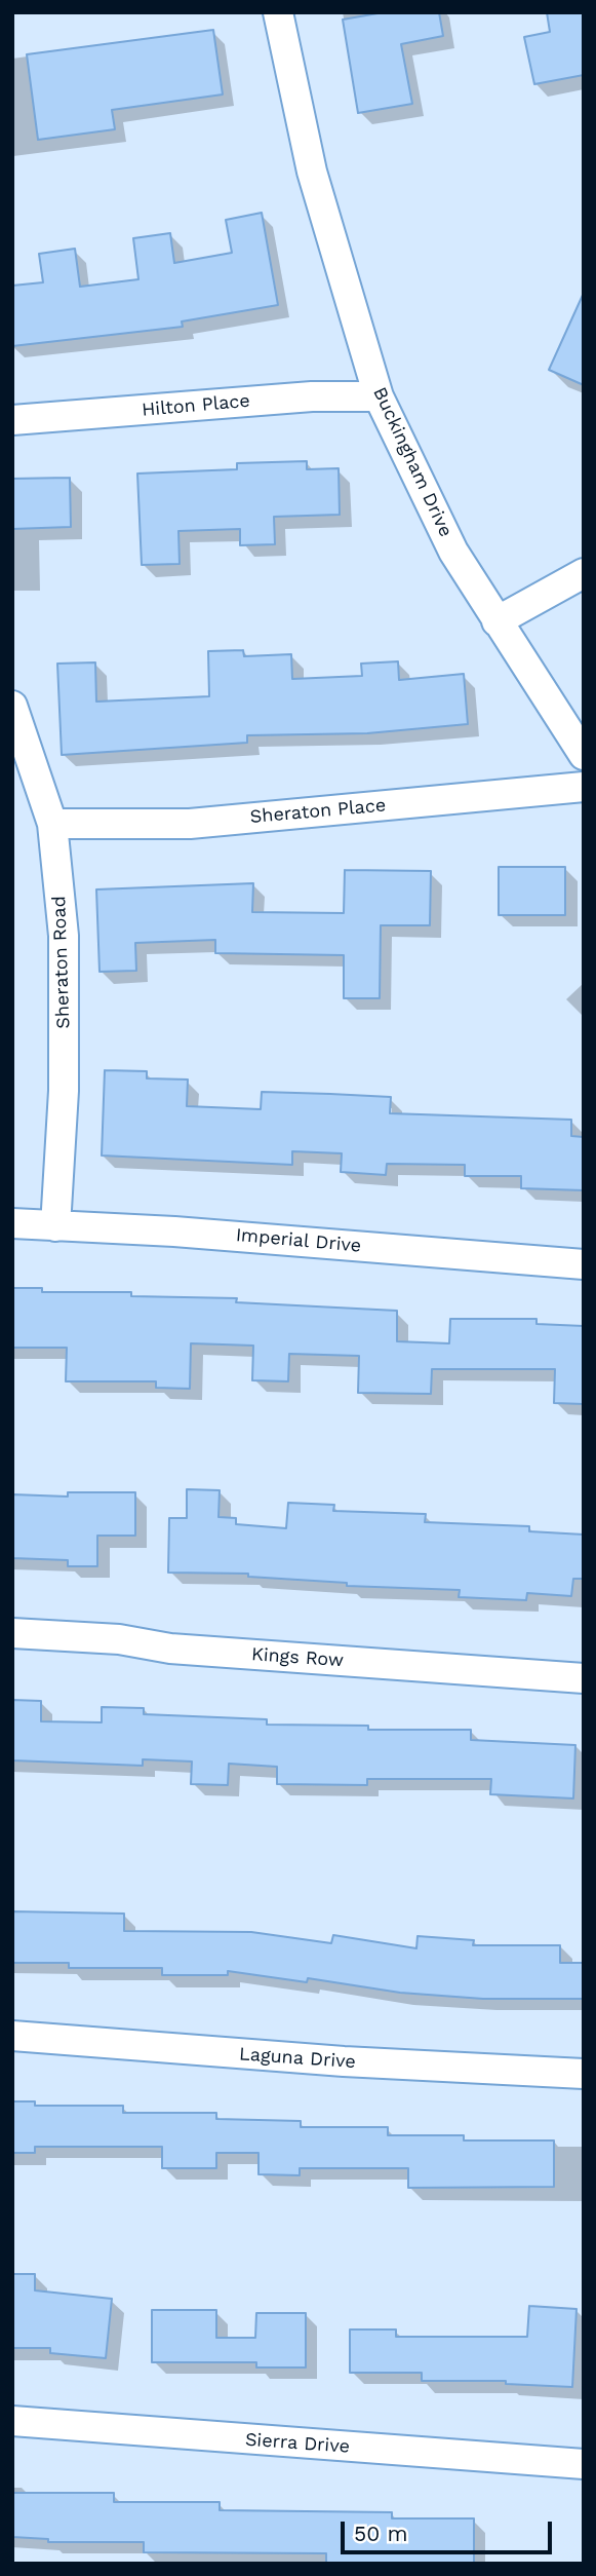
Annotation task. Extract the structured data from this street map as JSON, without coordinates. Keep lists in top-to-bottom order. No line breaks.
{"streets":{"street":["Hilton Place","Buckingham Drive","Sheraton Place","Sheraton Road","Imperial Drive","Kings Row","Laguna Drive","Sierra Drive"]},"crossings":[["Hilton Place","Buckingham Drive"],["Sheraton Place","Sheraton Road"],["Sheraton Road","Imperial Drive"]],"scale_bar":"50 m"}
